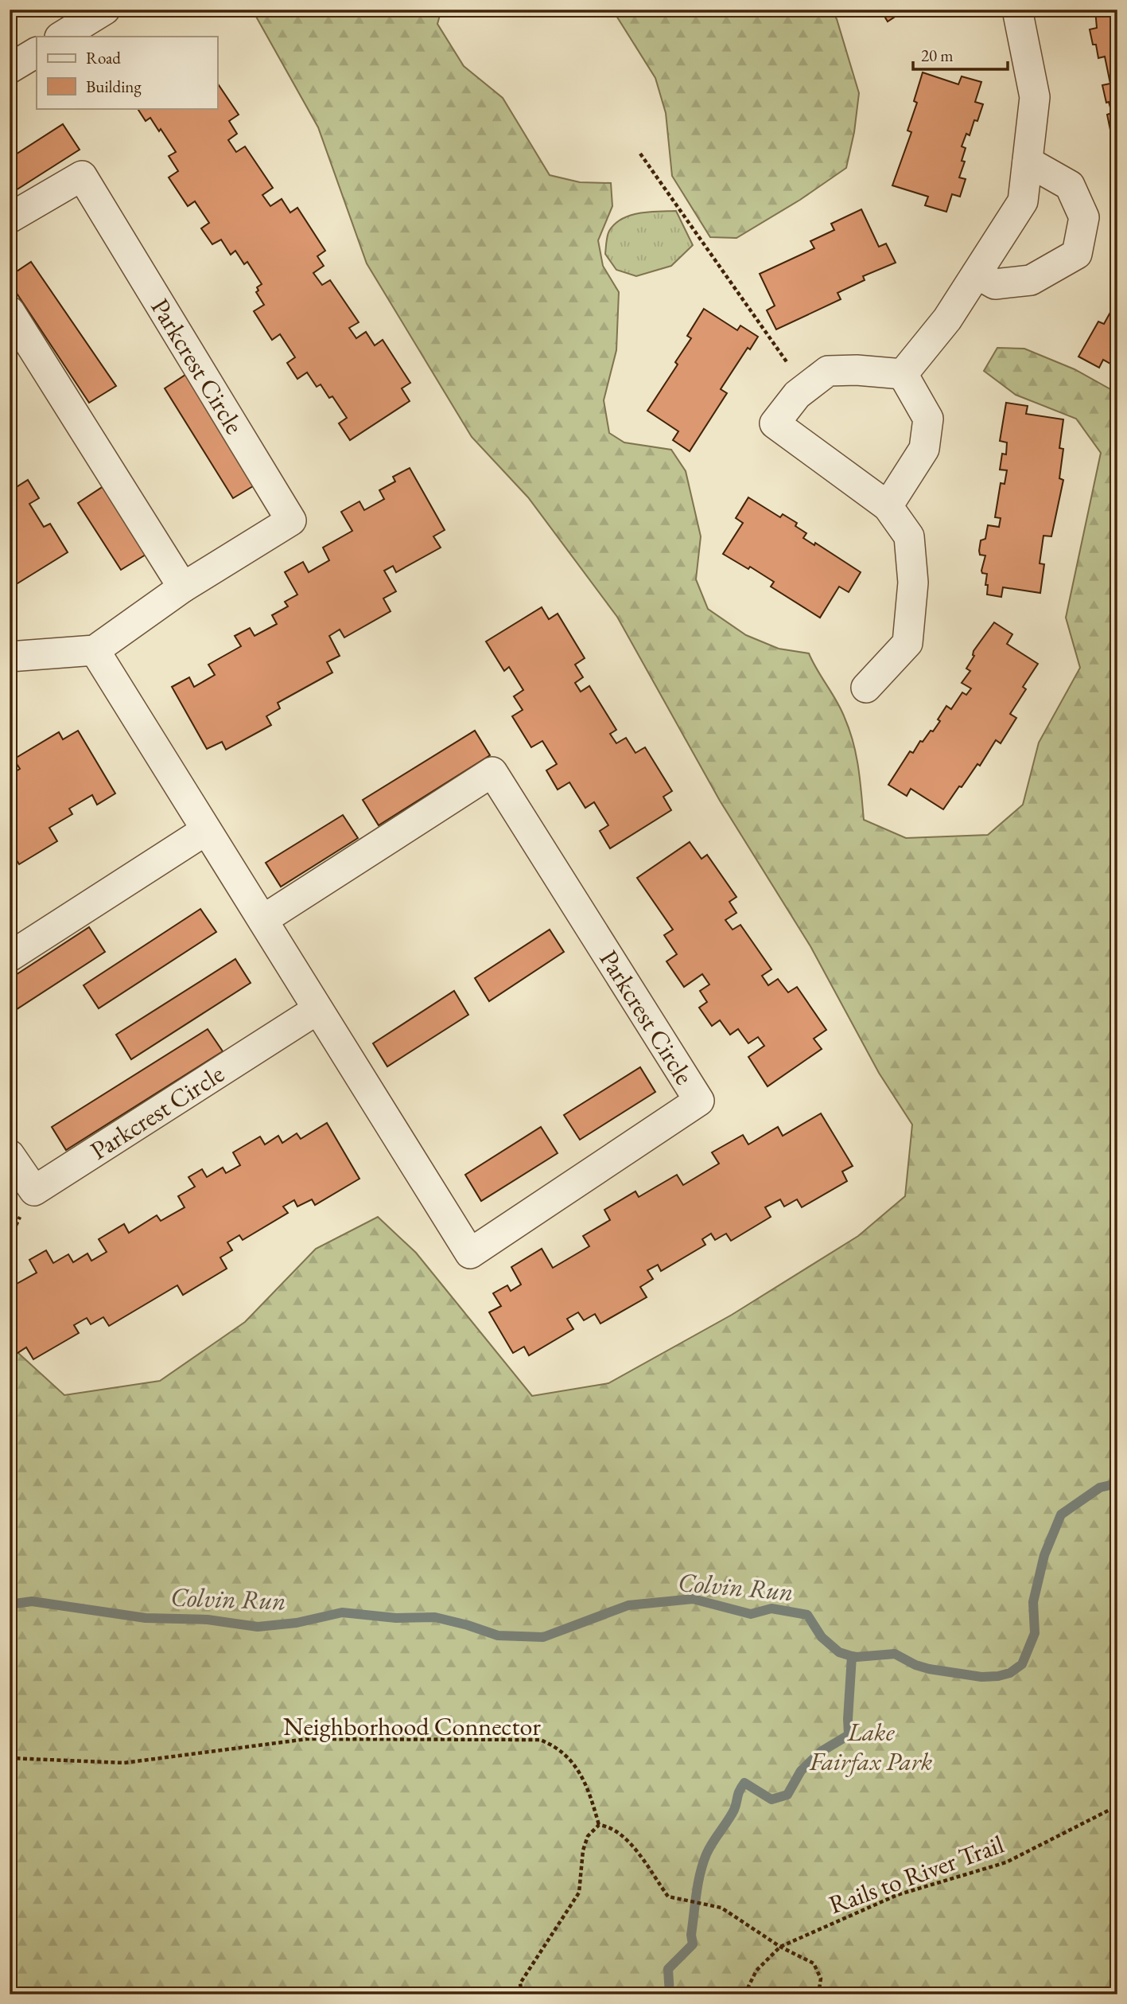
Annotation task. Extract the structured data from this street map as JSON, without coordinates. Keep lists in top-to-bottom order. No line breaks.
{"streets":{"street":["Parkcrest Circle"],"path":["Neighborhood Connector","Rails to River Trail"]},"water":["Colvin Run"],"parks":["Lake Fairfax Park"],"legend":["Road","Building"],"scale_bar":"20 m"}
